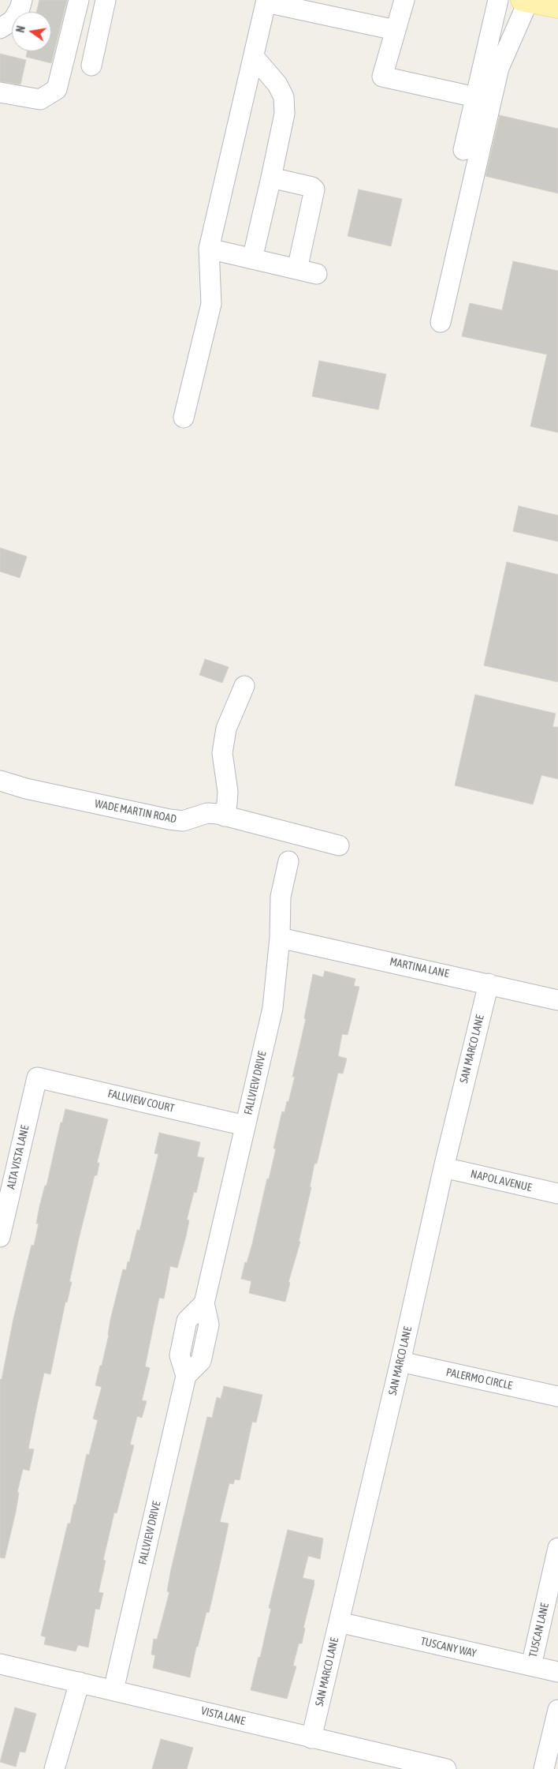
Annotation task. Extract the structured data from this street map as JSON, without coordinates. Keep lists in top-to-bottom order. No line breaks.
{"streets":{"street":["WADE MARTIN ROAD","MARTINA LANE","SAN MARCO LANE","FALLVIEW DRIVE","FALLVIEW COURT","ALTA VISTA LANE","NAPOL AVENUE","PALERMO CIRCLE","TUSCAN LANE","TUSCANY WAY","VISTA LANE"]},"crossings":[["MARTINA LANE","SAN MARCO LANE"],["MARTINA LANE","FALLVIEW DRIVE"],["SAN MARCO LANE","NAPOL AVENUE"],["SAN MARCO LANE","PALERMO CIRCLE"],["SAN MARCO LANE","TUSCANY WAY"],["SAN MARCO LANE","VISTA LANE"],["FALLVIEW DRIVE","FALLVIEW COURT"],["FALLVIEW DRIVE","VISTA LANE"],["FALLVIEW COURT","ALTA VISTA LANE"],["TUSCAN LANE","TUSCANY WAY"]],"north":"left"}
